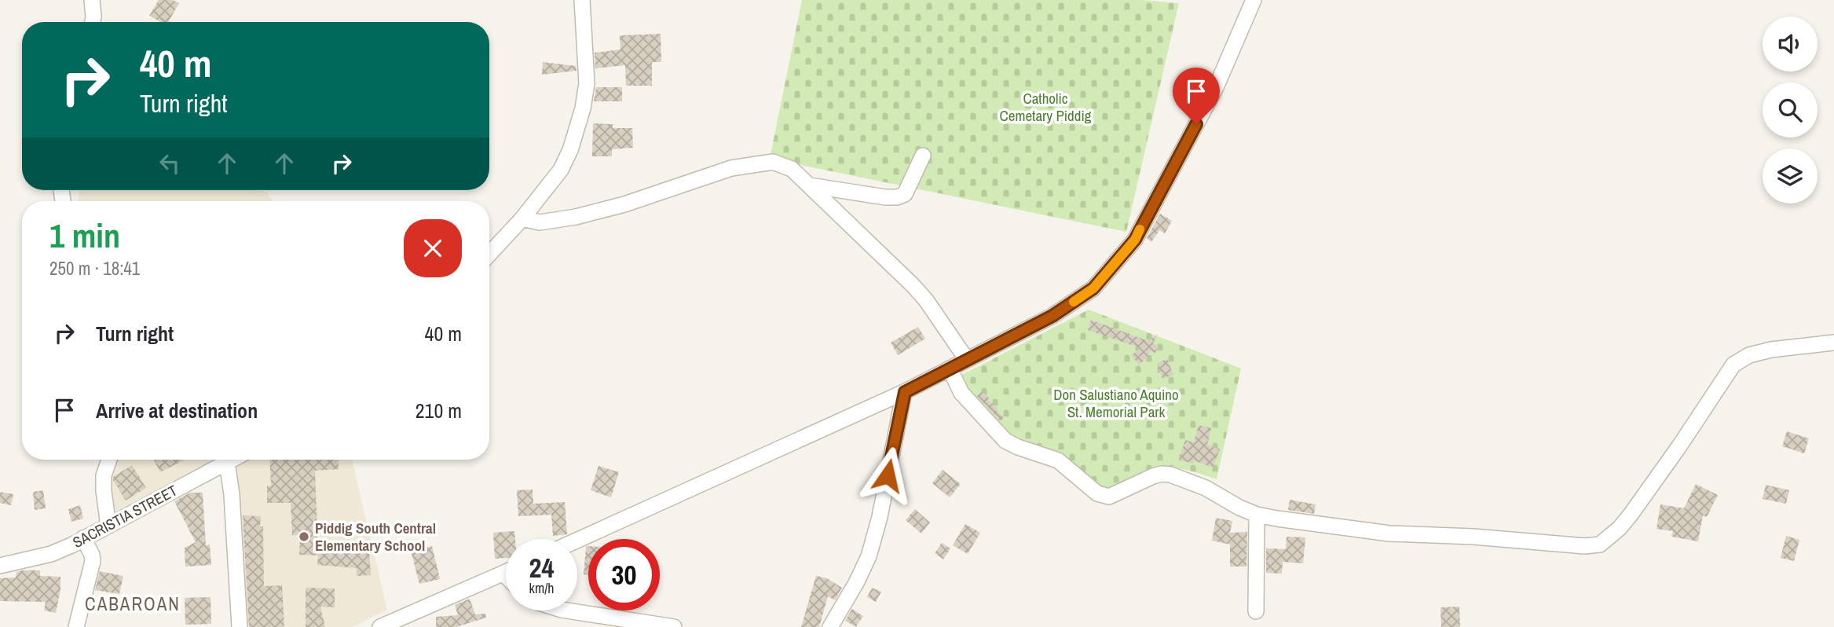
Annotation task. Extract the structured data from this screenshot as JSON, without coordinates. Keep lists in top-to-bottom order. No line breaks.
{"streets":{"street":["SACRISTIA STREET"]},"districts":["CABAROAN"],"parks":["Catholic Cemetary Piddig","Don Salustiano Aquino St. Memorial Park"],"places":["Piddig South Central Elementary School"],"page":{"turn":["40 m","Turn right"],"heading":["1 min","250 m · 18:41"],"list":[{"name":"Turn right","value":"40 m"},{"name":"Arrive at destination","value":"210 m"}],"speed":"24 km/h","limit":"30"}}
